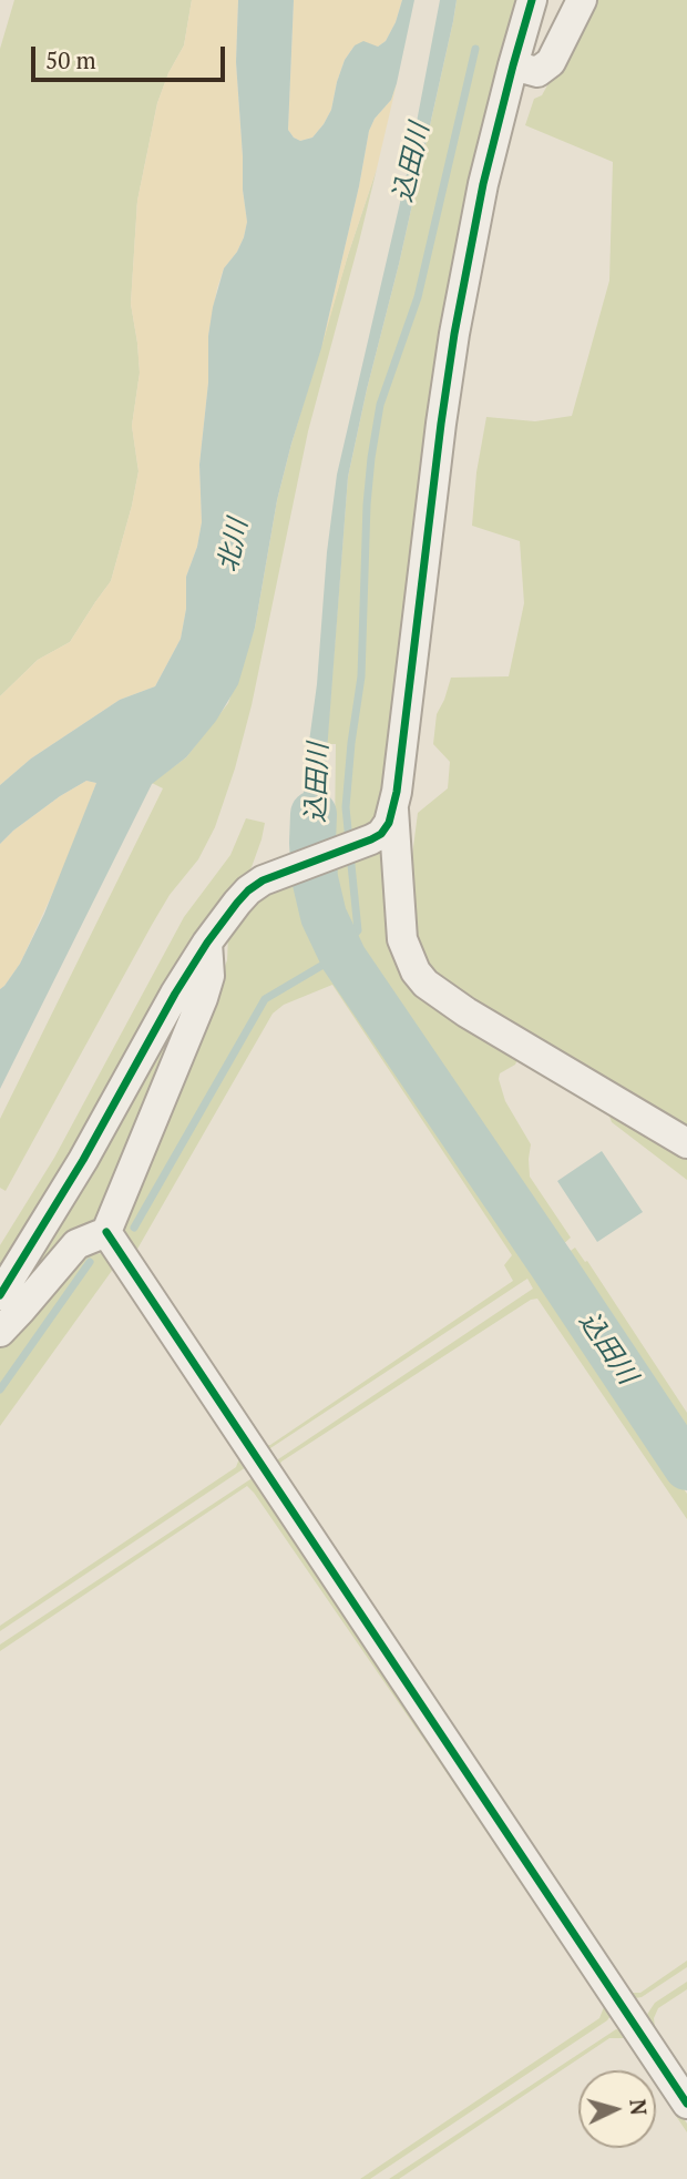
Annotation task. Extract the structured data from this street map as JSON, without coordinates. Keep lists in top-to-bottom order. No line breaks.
{"water":["込田川","北川"],"scale_bar":"50 m","north":"right"}
